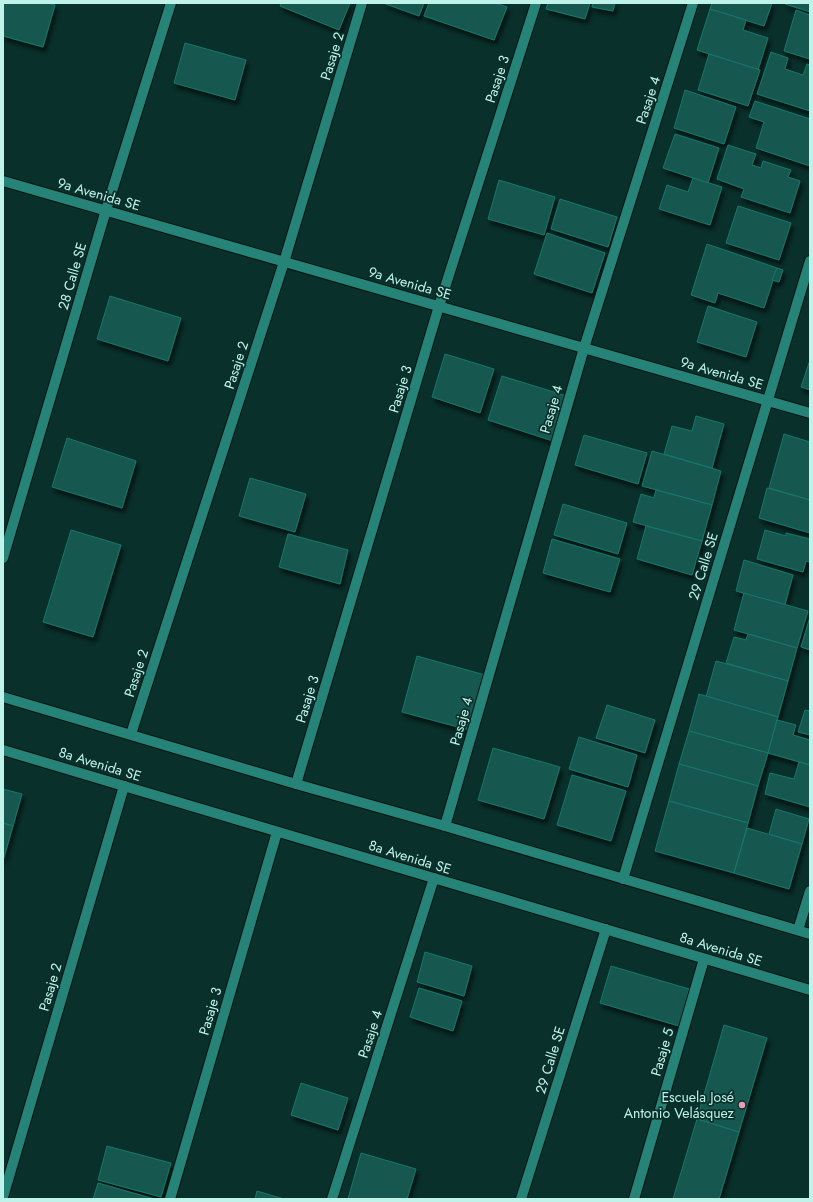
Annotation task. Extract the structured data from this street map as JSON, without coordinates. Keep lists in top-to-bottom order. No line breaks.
{"streets":{"street":["Pasaje 2","Pasaje 3","Pasaje 4","9a Avenida SE","28 Calle SE","29 Calle SE","8a Avenida SE","Pasaje 5"]},"crossings":[["Pasaje 2","9a Avenida SE"],["Pasaje 2","8a Avenida SE"],["Pasaje 3","9a Avenida SE"],["Pasaje 3","8a Avenida SE"],["Pasaje 4","9a Avenida SE"],["Pasaje 4","8a Avenida SE"],["9a Avenida SE","28 Calle SE"],["9a Avenida SE","29 Calle SE"],["29 Calle SE","8a Avenida SE"],["8a Avenida SE","Pasaje 5"]],"places":["Escuela José Antonio Velásquez"]}
